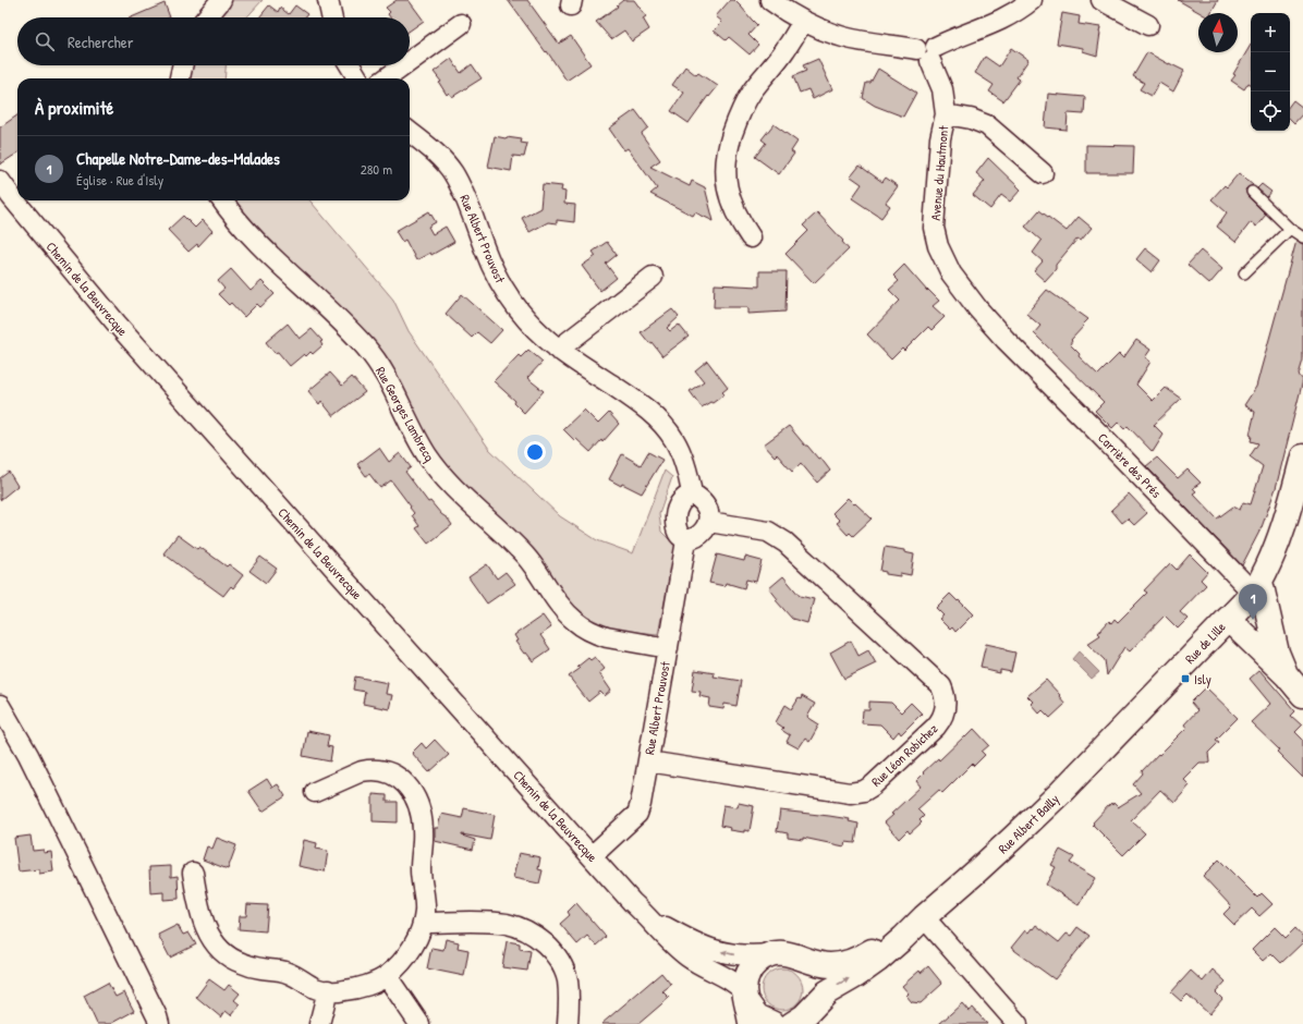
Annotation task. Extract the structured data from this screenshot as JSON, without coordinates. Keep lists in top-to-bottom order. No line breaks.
{"streets":{"main road":["Rue de Lille","Rue Albert Bailly"],"street":["Avenue du Hautmont","Rue Albert Prouvost","Chemin de la Beuvrecque","Rue Georges Lambrecq","Carrière des Prés","Rue Léon Robichez"]},"crossings":[["Avenue du Hautmont","Carrière des Prés"],["Rue Albert Prouvost","Chemin de la Beuvrecque"],["Rue Albert Prouvost","Rue Georges Lambrecq"],["Rue Albert Prouvost","Rue Léon Robichez"],["Carrière des Prés","Rue de Lille"],["Rue de Lille","Rue Albert Bailly"]],"places":{"transit":["Isly"]},"north":"top","page":{"map_buttons":["+","−"],"search":"Rechercher","heading":"À proximité","list":[{"mark":"1","name":"Chapelle Notre-Dame-des-Malades","note":"Église · Rue d'Isly","value":"280 m"}],"pins":"1"}}
